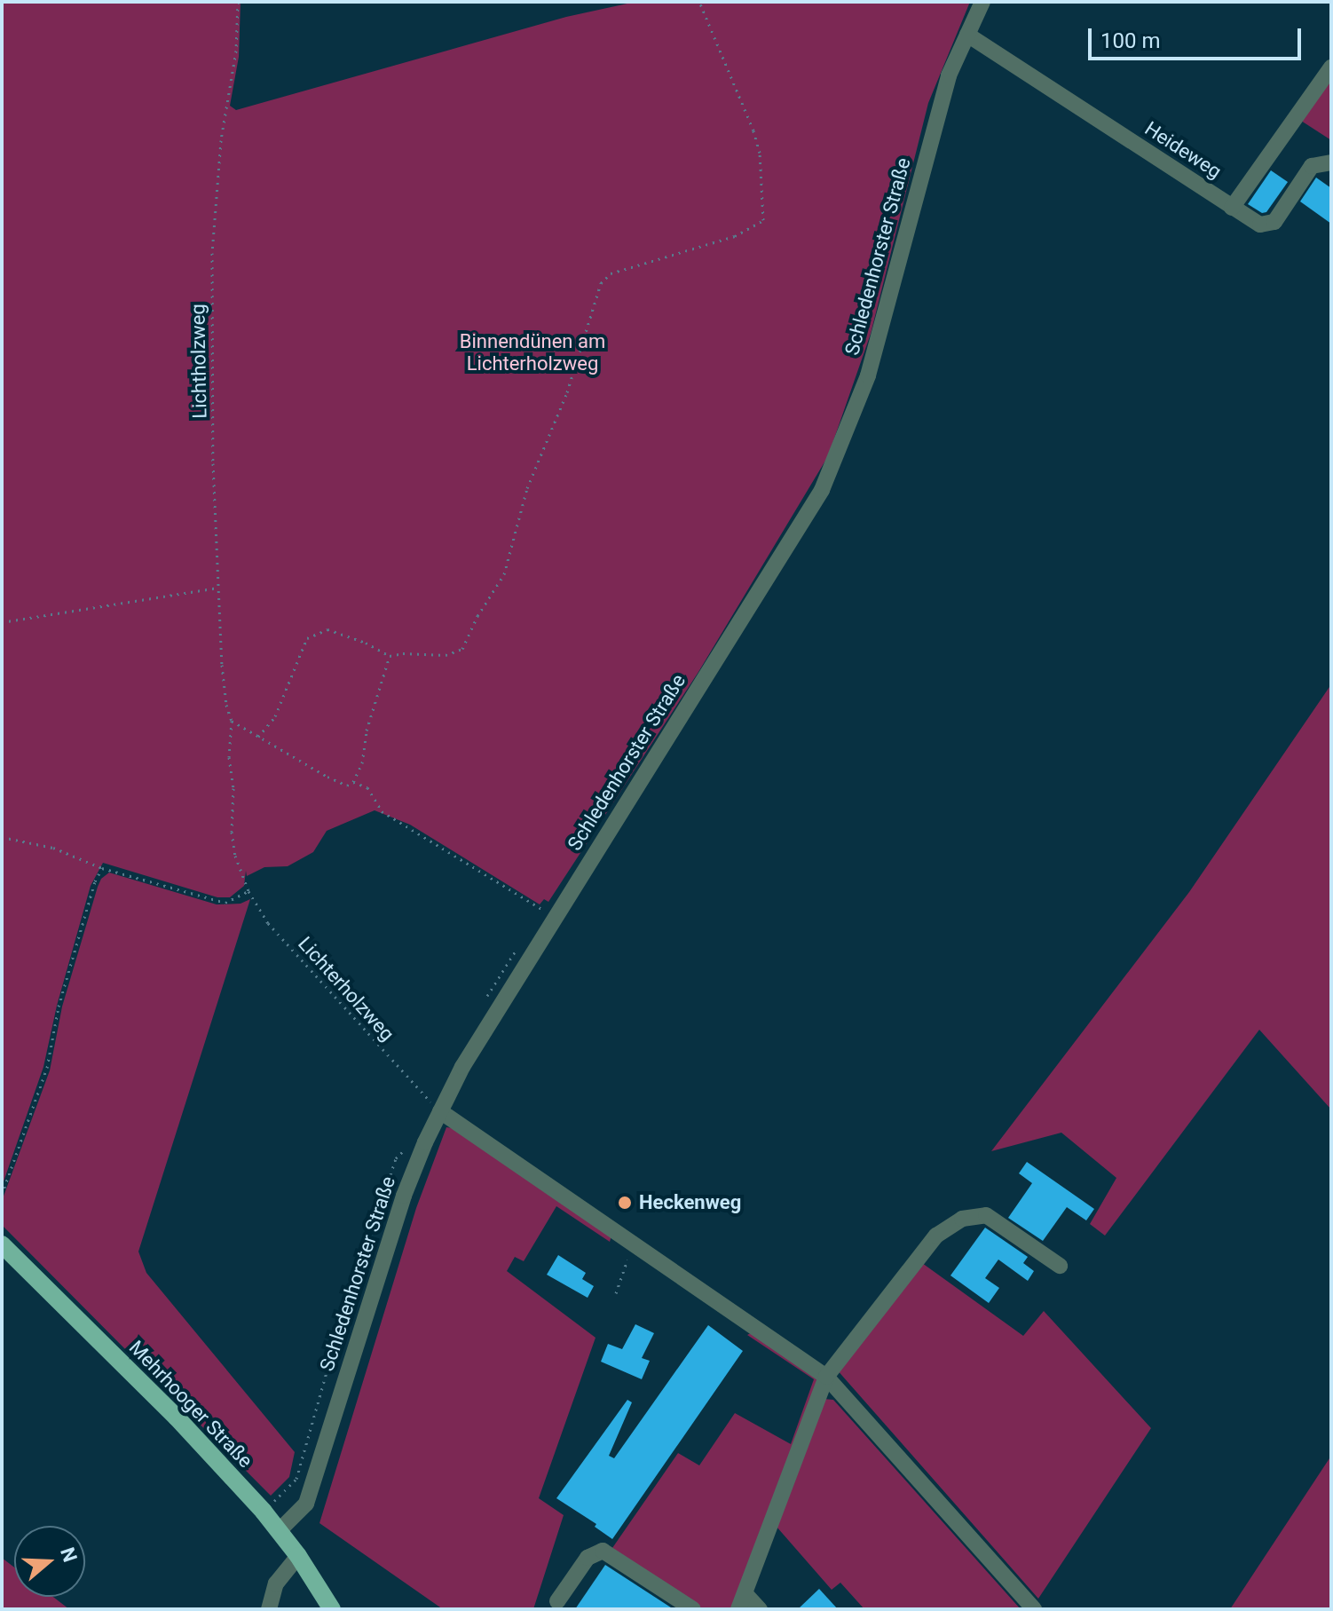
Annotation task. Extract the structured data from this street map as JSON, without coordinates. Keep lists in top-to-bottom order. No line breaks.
{"streets":{"main road":["Mehrhooger Straße"],"street":["Heideweg","Schledenhorster Straße"],"path":["Lichtholzweg","Lichterholzweg"]},"crossings":[["Heideweg","Schledenhorster Straße"],["Schledenhorster Straße","Lichterholzweg"],["Schledenhorster Straße","Mehrhooger Straße"],["Lichtholzweg","Lichterholzweg"]],"parks":["Binnendünen am Lichterholzweg"],"places":["Heckenweg"],"scale_bar":"100 m","north":"right"}
